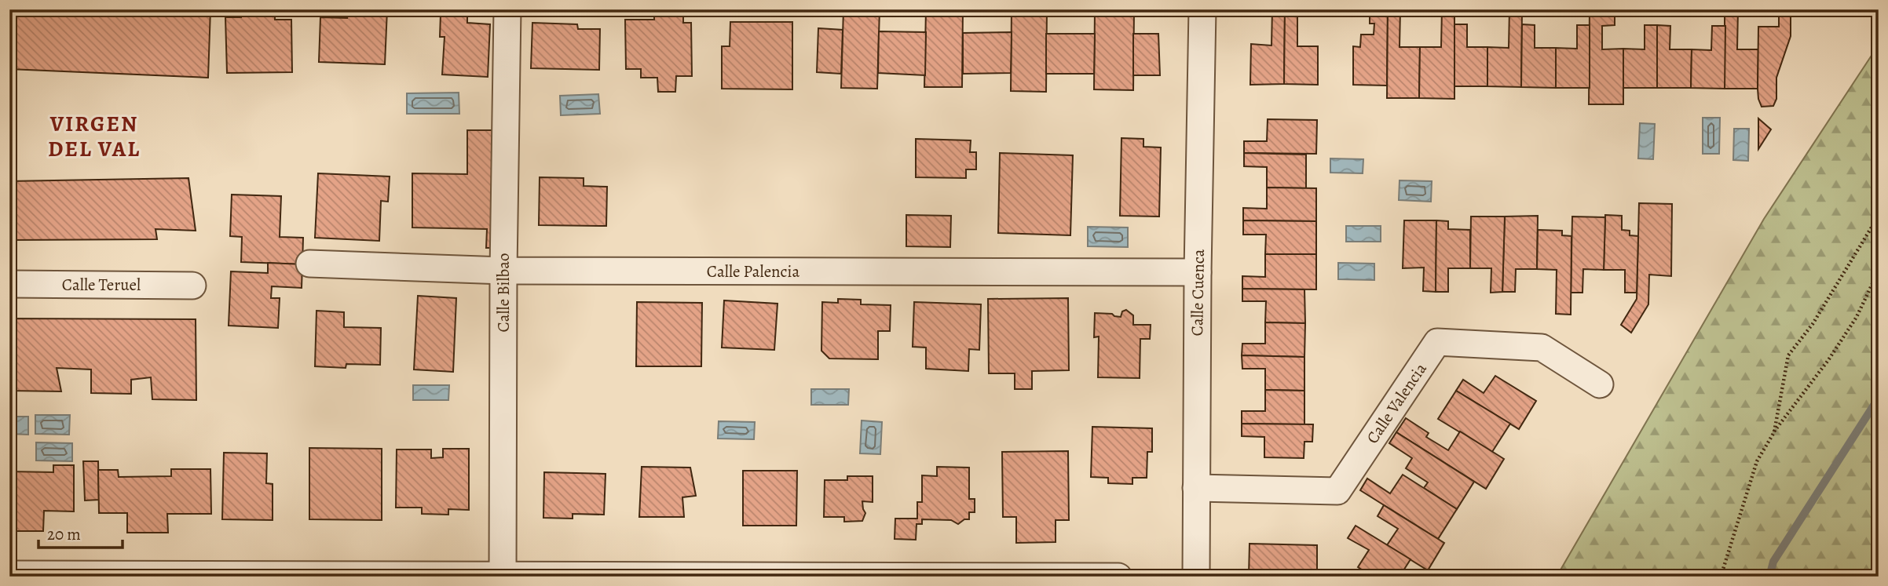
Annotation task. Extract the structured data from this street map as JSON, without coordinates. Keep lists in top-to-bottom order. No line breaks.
{"streets":{"street":["Calle Palencia","Calle Teruel","Calle Bilbao","Calle Cuenca","Calle Valencia"]},"crossings":[["Calle Palencia","Calle Bilbao"],["Calle Palencia","Calle Cuenca"],["Calle Cuenca","Calle Valencia"]],"districts":["VIRGEN DEL VAL"],"scale_bar":"20 m"}
